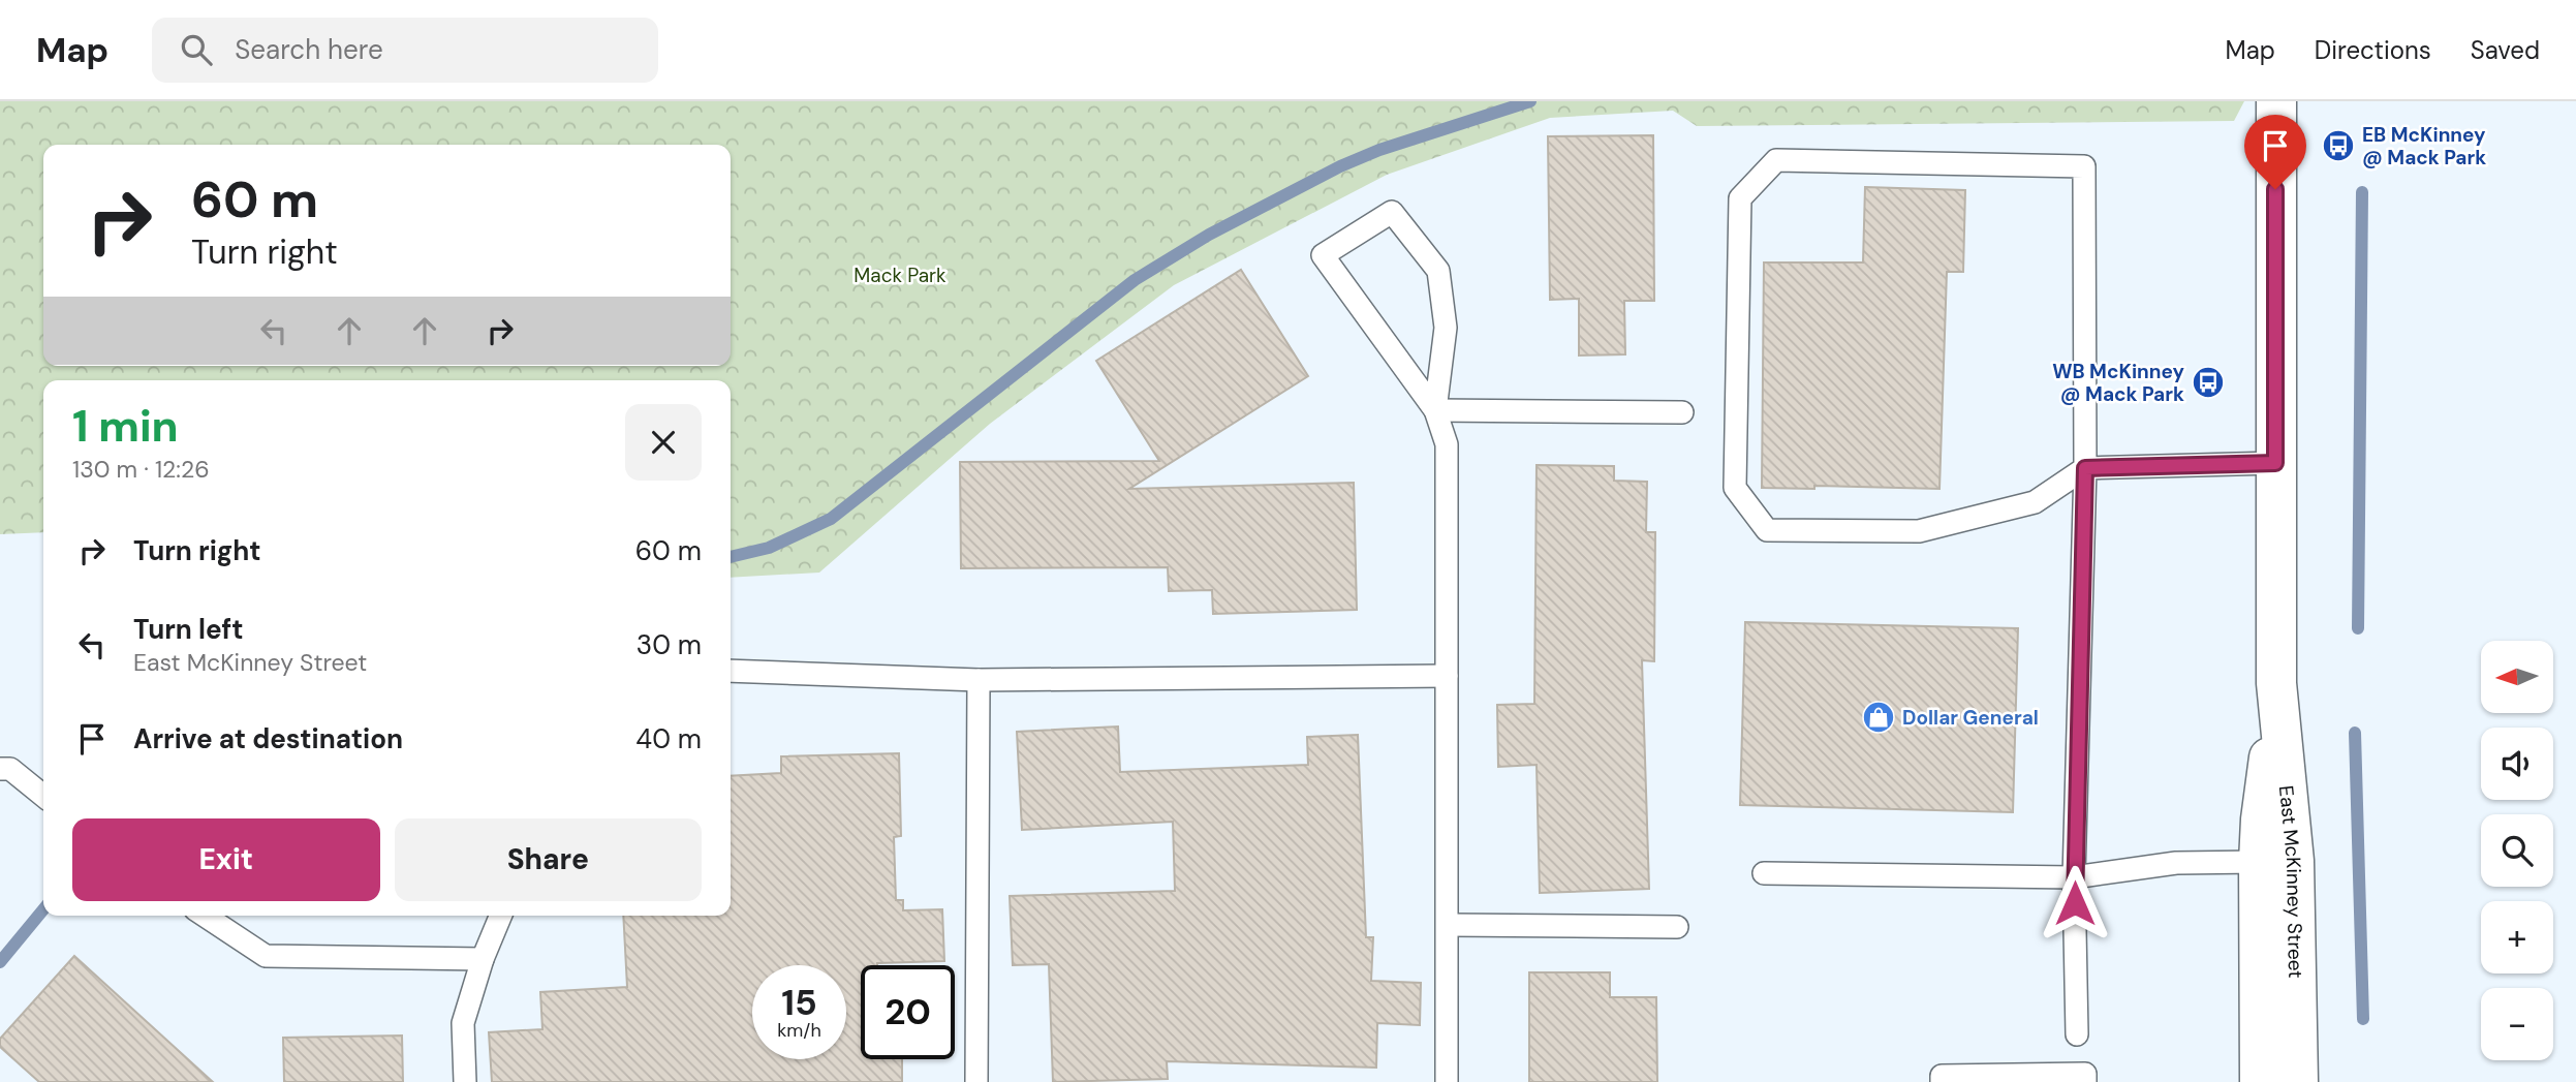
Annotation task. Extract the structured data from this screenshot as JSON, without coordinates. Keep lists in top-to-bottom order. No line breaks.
{"streets":{"main road":["East McKinney Street"]},"parks":["Mack Park"],"places":{"bus stop":["EB McKinney @ Mack Park","WB McKinney @ Mack Park"],"shop":["Dollar General"]},"north":"left","page":{"header":"Map","search":"Search here","nav":["Map","Directions","Saved"],"turn":["60 m","Turn right"],"heading":["1 min","130 m · 12:26"],"list":[{"name":"Turn right","value":"60 m"},{"name":"Turn left","note":"East McKinney Street","value":"30 m"},{"name":"Arrive at destination","value":"40 m"}],"map_buttons":["+","−"],"buttons":["Exit","Share"],"speed":"15 km/h","limit":"20"}}
